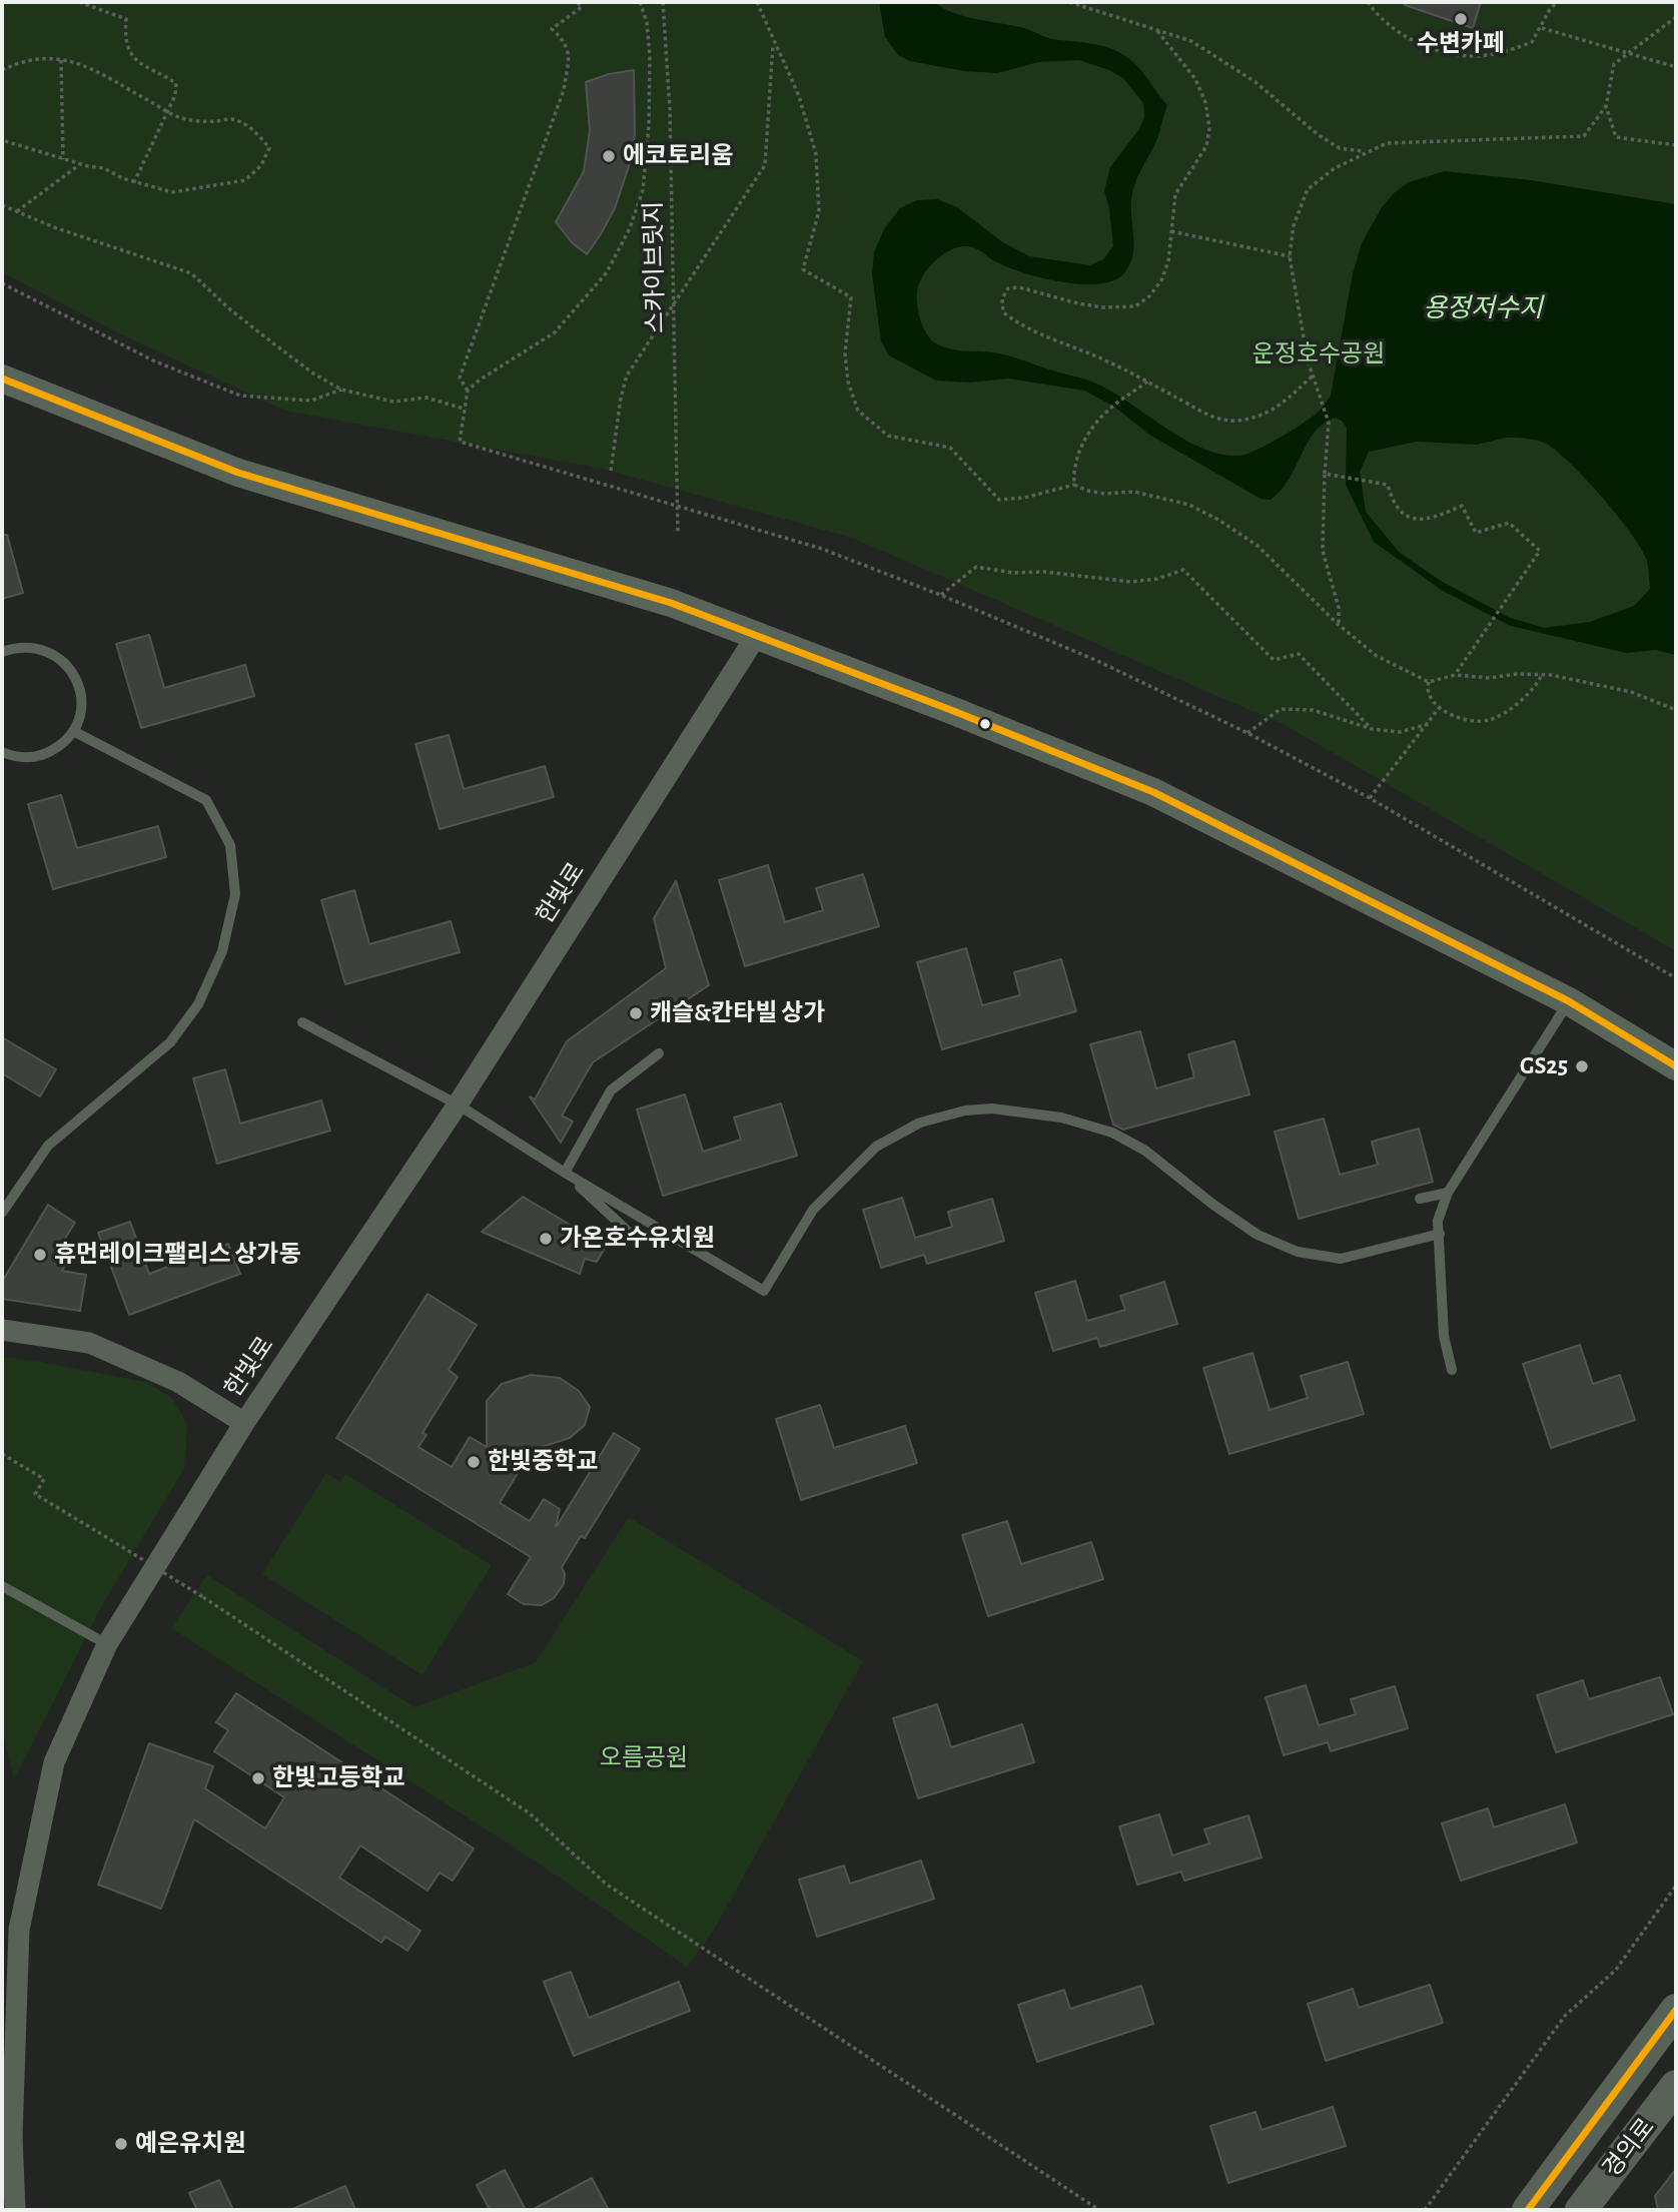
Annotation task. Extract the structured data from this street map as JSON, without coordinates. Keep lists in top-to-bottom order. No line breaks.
{"streets":{"main road":["경의로"],"street":["한빛로"],"path":["스카이브릿지"]},"water":["용정저수지"],"parks":["운정호수공원","오름공원"],"places":["수변카페","에코토리움","캐슬&칸타빌 상가","GS25","가온호수유치원","휴먼레이크팰리스 상가동","한빛중학교","한빛고등학교","예은유치원"]}
